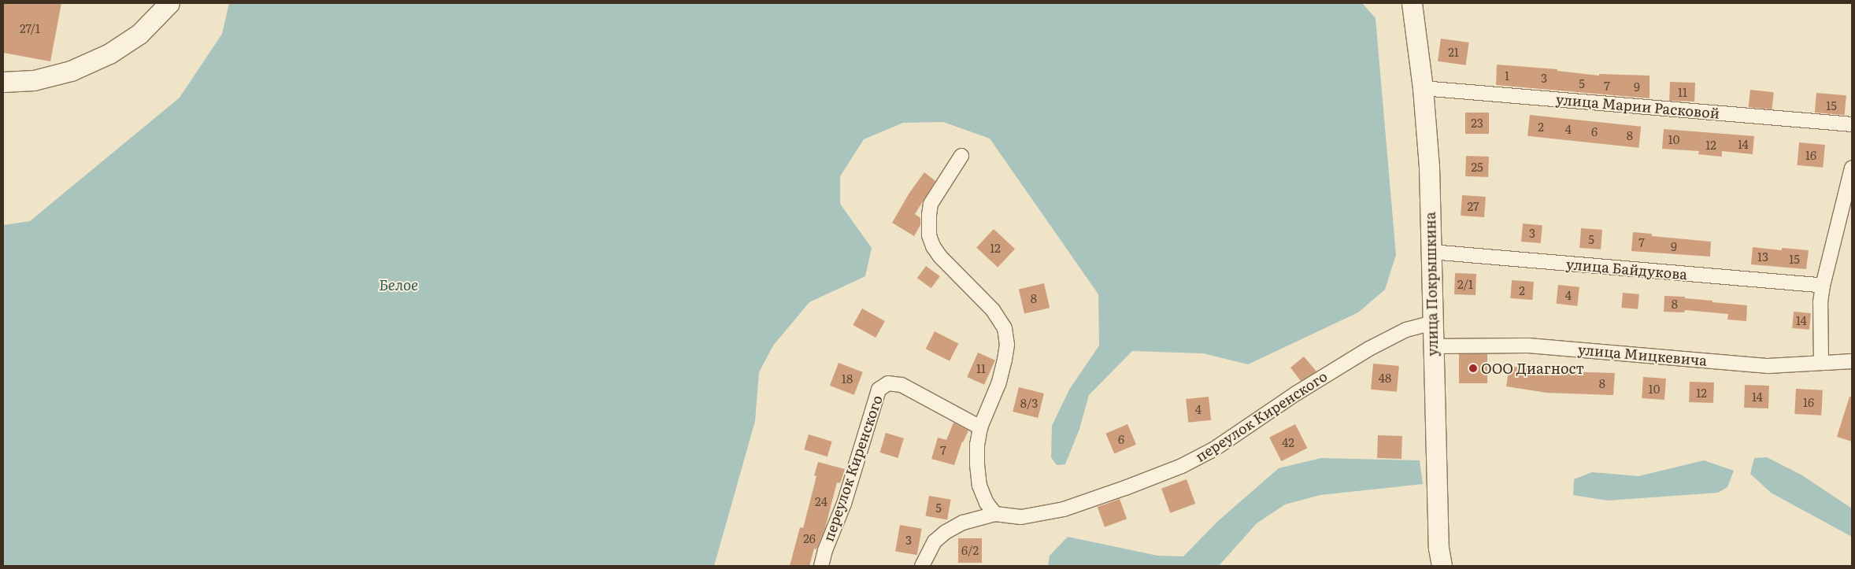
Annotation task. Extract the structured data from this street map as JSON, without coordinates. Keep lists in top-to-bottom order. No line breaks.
{"streets":{"street":["улица Марии Расковой","улица Байдукова","улица Покрышкина","улица Мицкевича","переулок Киренского"]},"crossings":[["улица Марии Расковой","улица Покрышкина"],["улица Байдукова","улица Покрышкина"],["улица Покрышкина","улица Мицкевича"],["улица Покрышкина","переулок Киренского"]],"water":["Белое"],"places":["ООО Диагност"],"house_numbers":["27/1","21","1","3","5","7","9","11","15","23","2","4","6","8","10","14","12","16","25","27","3","5","7","9","12","13","15","2/1","2","4","8","8","14","11","48","18","8","10","12","14","16","8/3","4","6","42","7","24","5","26","3","6/2"]}
